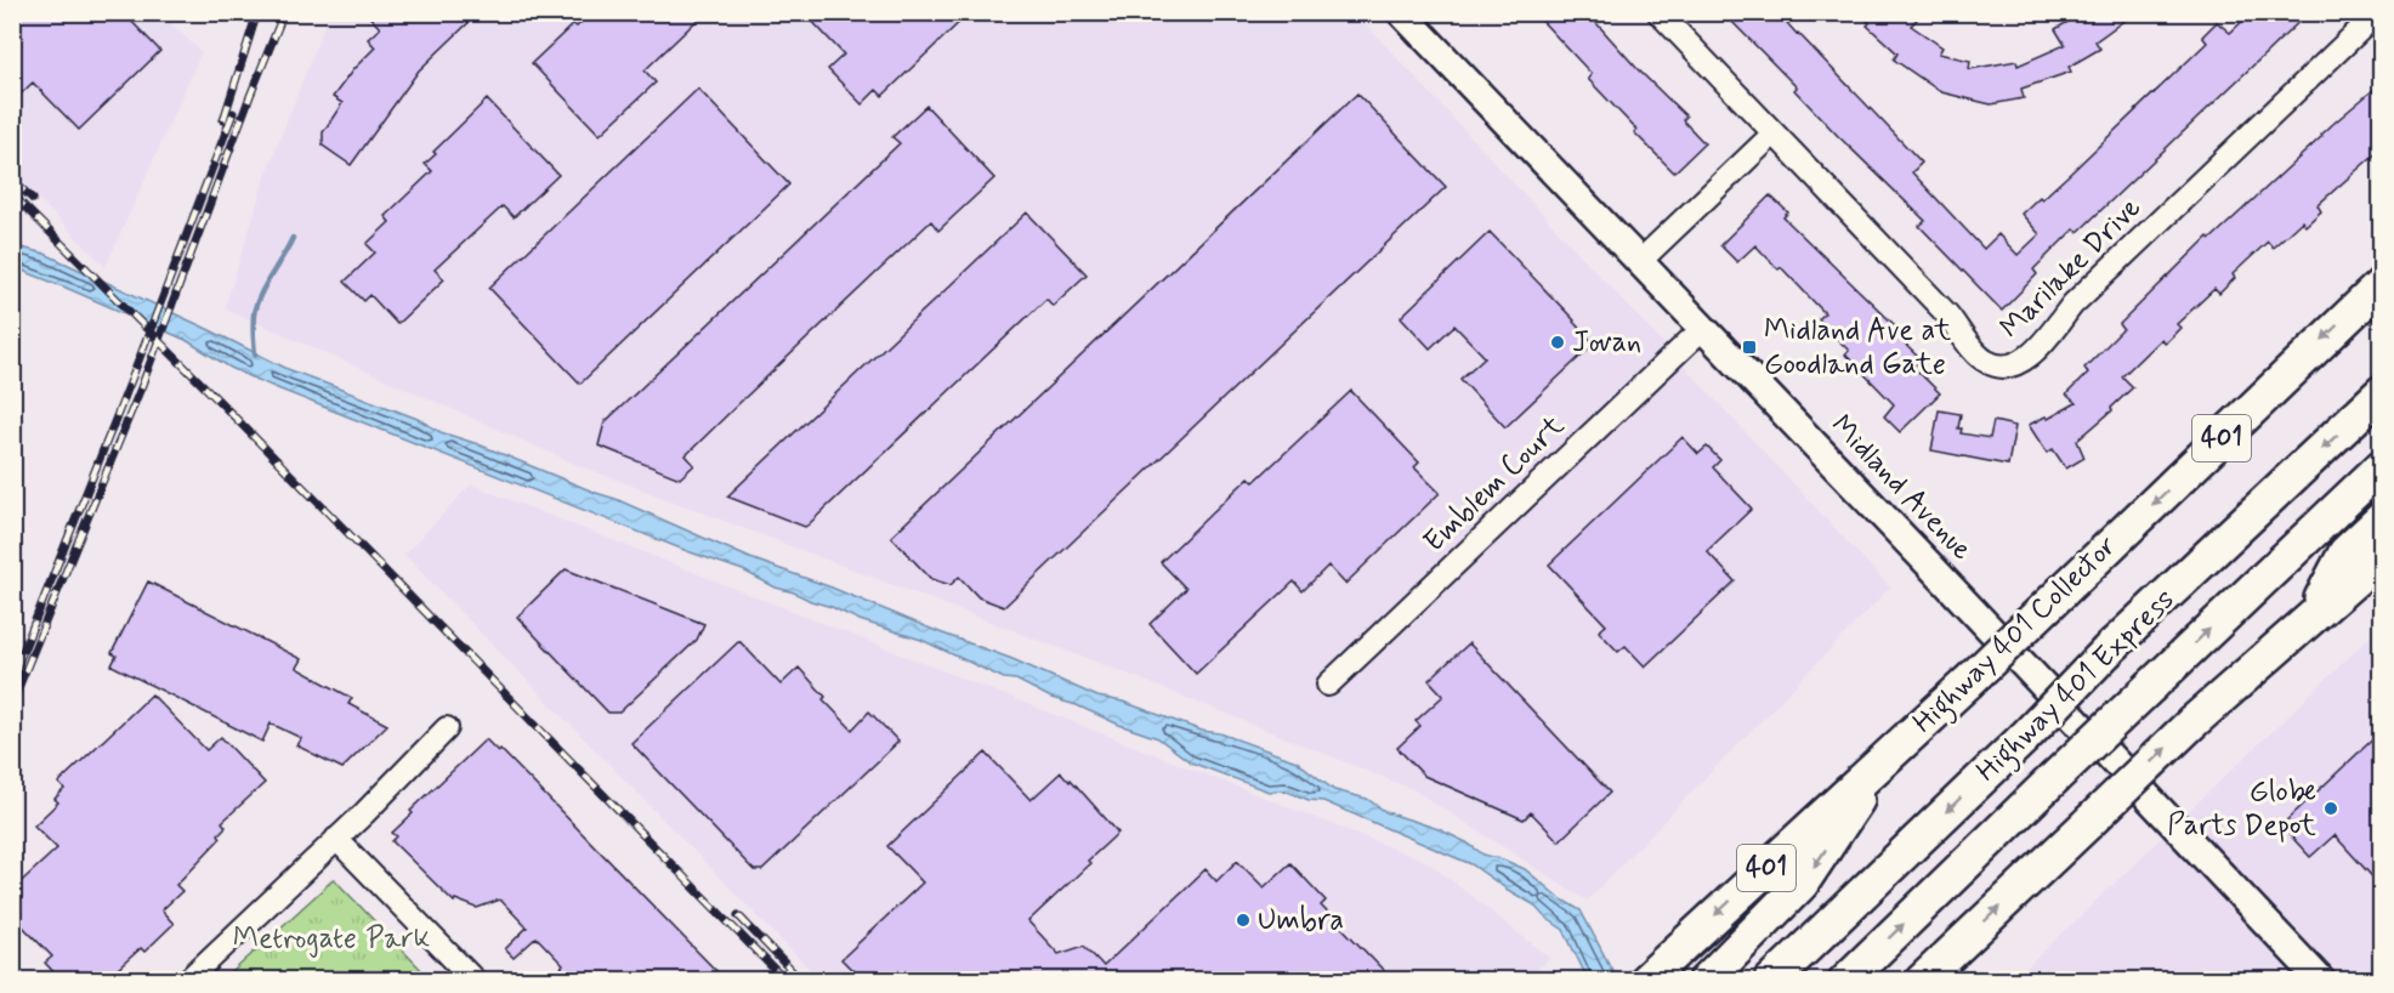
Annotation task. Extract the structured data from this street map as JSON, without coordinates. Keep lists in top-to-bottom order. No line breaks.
{"streets":{"highway":["401","Highway 401 Collector","Highway 401 Express"],"main road":["Midland Avenue"],"street":["Marilake Drive","Emblem Court"]},"crossings":[["Emblem Court","Midland Avenue"]],"parks":["Metrogate Park"],"places":{"other":["Jovan","Globe Parts Depot","Umbra"],"transit":["Midland Ave at Goodland Gate"]}}
